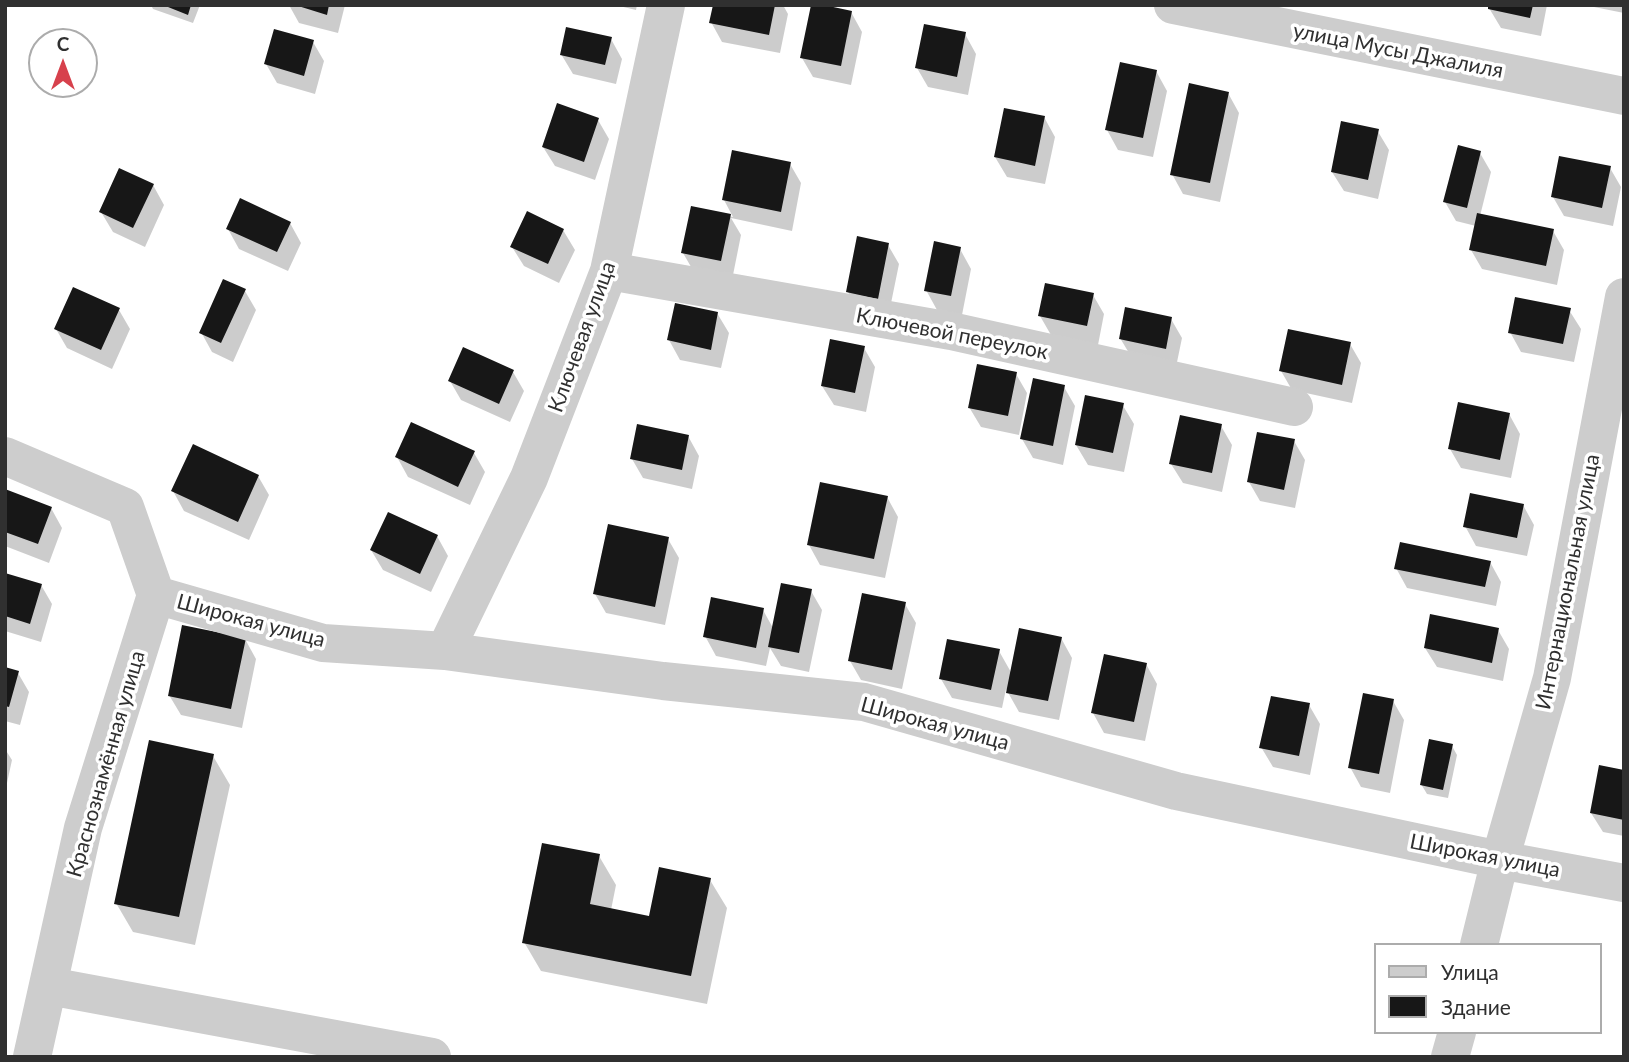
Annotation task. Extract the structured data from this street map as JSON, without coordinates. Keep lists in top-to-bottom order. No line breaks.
{"streets":{"street":["улица Мусы Джалиля","Ключевой переулок","Ключевая улица","Интернациональная улица","Широкая улица","Краснознамённая улица"]},"crossings":[["Ключевой переулок","Ключевая улица"],["Ключевая улица","Широкая улица"],["Интернациональная улица","Широкая улица"],["Широкая улица","Краснознамённая улица"]],"legend":["Улица","Здание"],"north":"top"}
